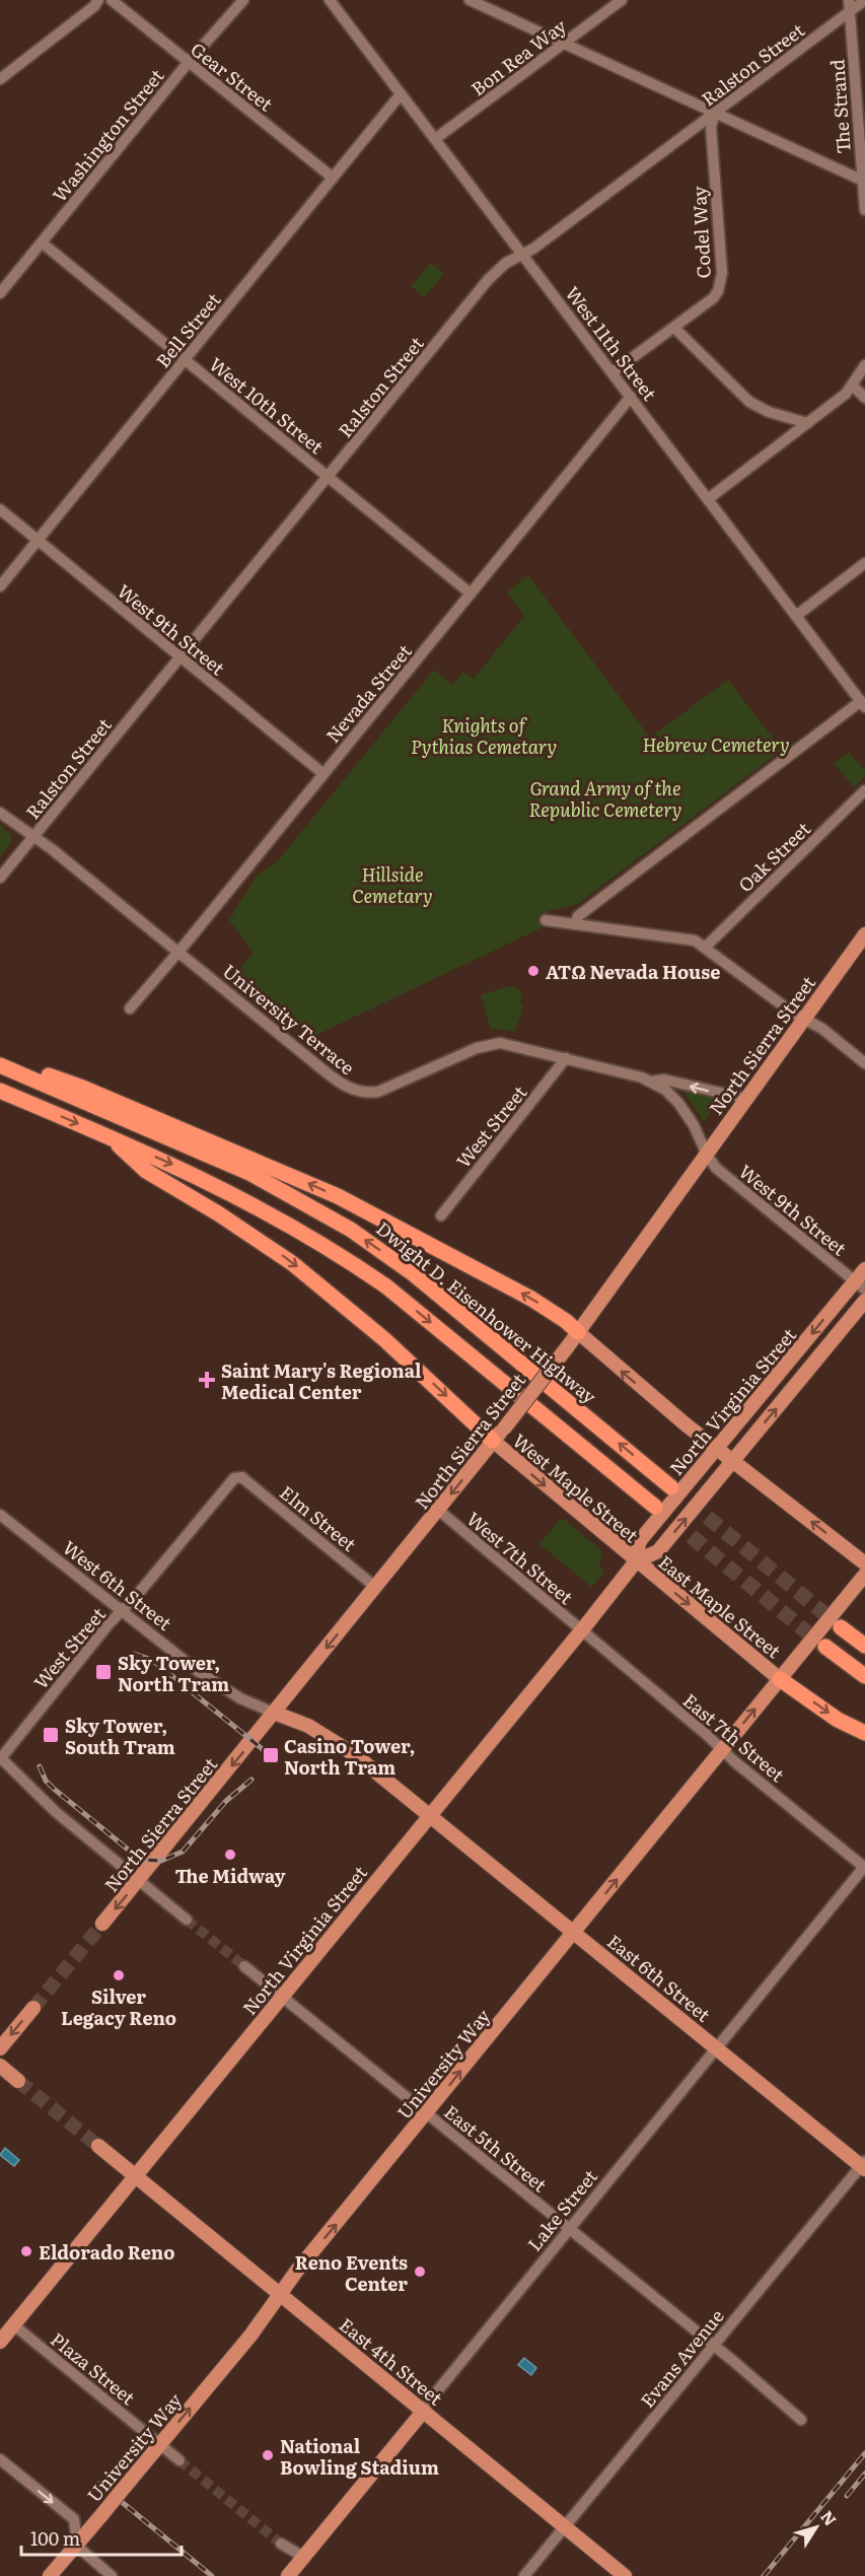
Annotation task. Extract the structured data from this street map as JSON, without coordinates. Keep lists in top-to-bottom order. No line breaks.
{"streets":{"highway":["Dwight D. Eisenhower Highway"],"main road":["North Sierra Street","North Virginia Street","West Maple Street","West 6th Street","East Maple Street","East 6th Street","University Way","Lake Street","East 4th Street"],"street":["Bon Rea Way","Ralston Street","Gear Street","The Strand","Washington Street","Codel Way","Bell Street","West 11th Street","West 10th Street","West 9th Street","Nevada Street","Oak Street","University Terrace","West Street","Elm Street","West 7th Street","East 7th Street","East 5th Street","Evans Avenue","Plaza Street"]},"crossings":[["Bon Rea Way","West 11th Street"],["Ralston Street","The Strand"],["Ralston Street","Codel Way"],["Ralston Street","West 11th Street"],["Ralston Street","West 10th Street"],["Ralston Street","West 9th Street"],["Ralston Street","University Terrace"],["Gear Street","Washington Street"],["Gear Street","Bell Street"],["Washington Street","West 10th Street"],["Codel Way","West 11th Street"],["Bell Street","West 11th Street"],["Bell Street","West 10th Street"],["Bell Street","West 9th Street"],["West 11th Street","Nevada Street"],["West 10th Street","Nevada Street"],["West 9th Street","Nevada Street"],["West 9th Street","University Terrace"],["West 9th Street","North Sierra Street"],["West 9th Street","North Virginia Street"],["Nevada Street","University Terrace"],["University Terrace","North Sierra Street"],["University Terrace","West Street"],["North Sierra Street","West Maple Street"],["North Sierra Street","Elm Street"],["North Sierra Street","West 7th Street"],["North Sierra Street","West 6th Street"],["West Street","Elm Street"],["West Street","West 6th Street"],["North Virginia Street","West Maple Street"],["North Virginia Street","West 7th Street"],["North Virginia Street","West 6th Street"],["North Virginia Street","East Maple Street"],["North Virginia Street","East 7th Street"],["North Virginia Street","East 6th Street"],["North Virginia Street","East 5th Street"],["North Virginia Street","East 4th Street"],["North Virginia Street","Plaza Street"],["West Maple Street","East Maple Street"],["West 7th Street","East 7th Street"],["West 6th Street","East 6th Street"],["East Maple Street","University Way"],["East 7th Street","University Way"],["East 7th Street","Lake Street"],["East 6th Street","University Way"],["East 6th Street","Lake Street"],["East 6th Street","Evans Avenue"],["University Way","East 5th Street"],["University Way","East 4th Street"],["University Way","Plaza Street"],["East 5th Street","Lake Street"],["East 5th Street","Evans Avenue"],["Lake Street","East 4th Street"],["Evans Avenue","East 4th Street"]],"one_way":["North Sierra Street","West Maple Street","East Maple Street","University Way"],"parks":["Knights of Pythias Cemetary","Hebrew Cemetery","Grand Army of the Republic Cemetery","Hillside Cemetary"],"places":{"other":["ΑΤΩ Nevada House","The Midway","Silver Legacy Reno","Eldorado Reno","Reno Events Center","National Bowling Stadium"],"health":["Saint Mary's Regional Medical Center"],"transit":["Sky Tower, North Tram","Sky Tower, South Tram","Casino Tower, North Tram"]},"scale_bar":"100 m","north":"top right"}
